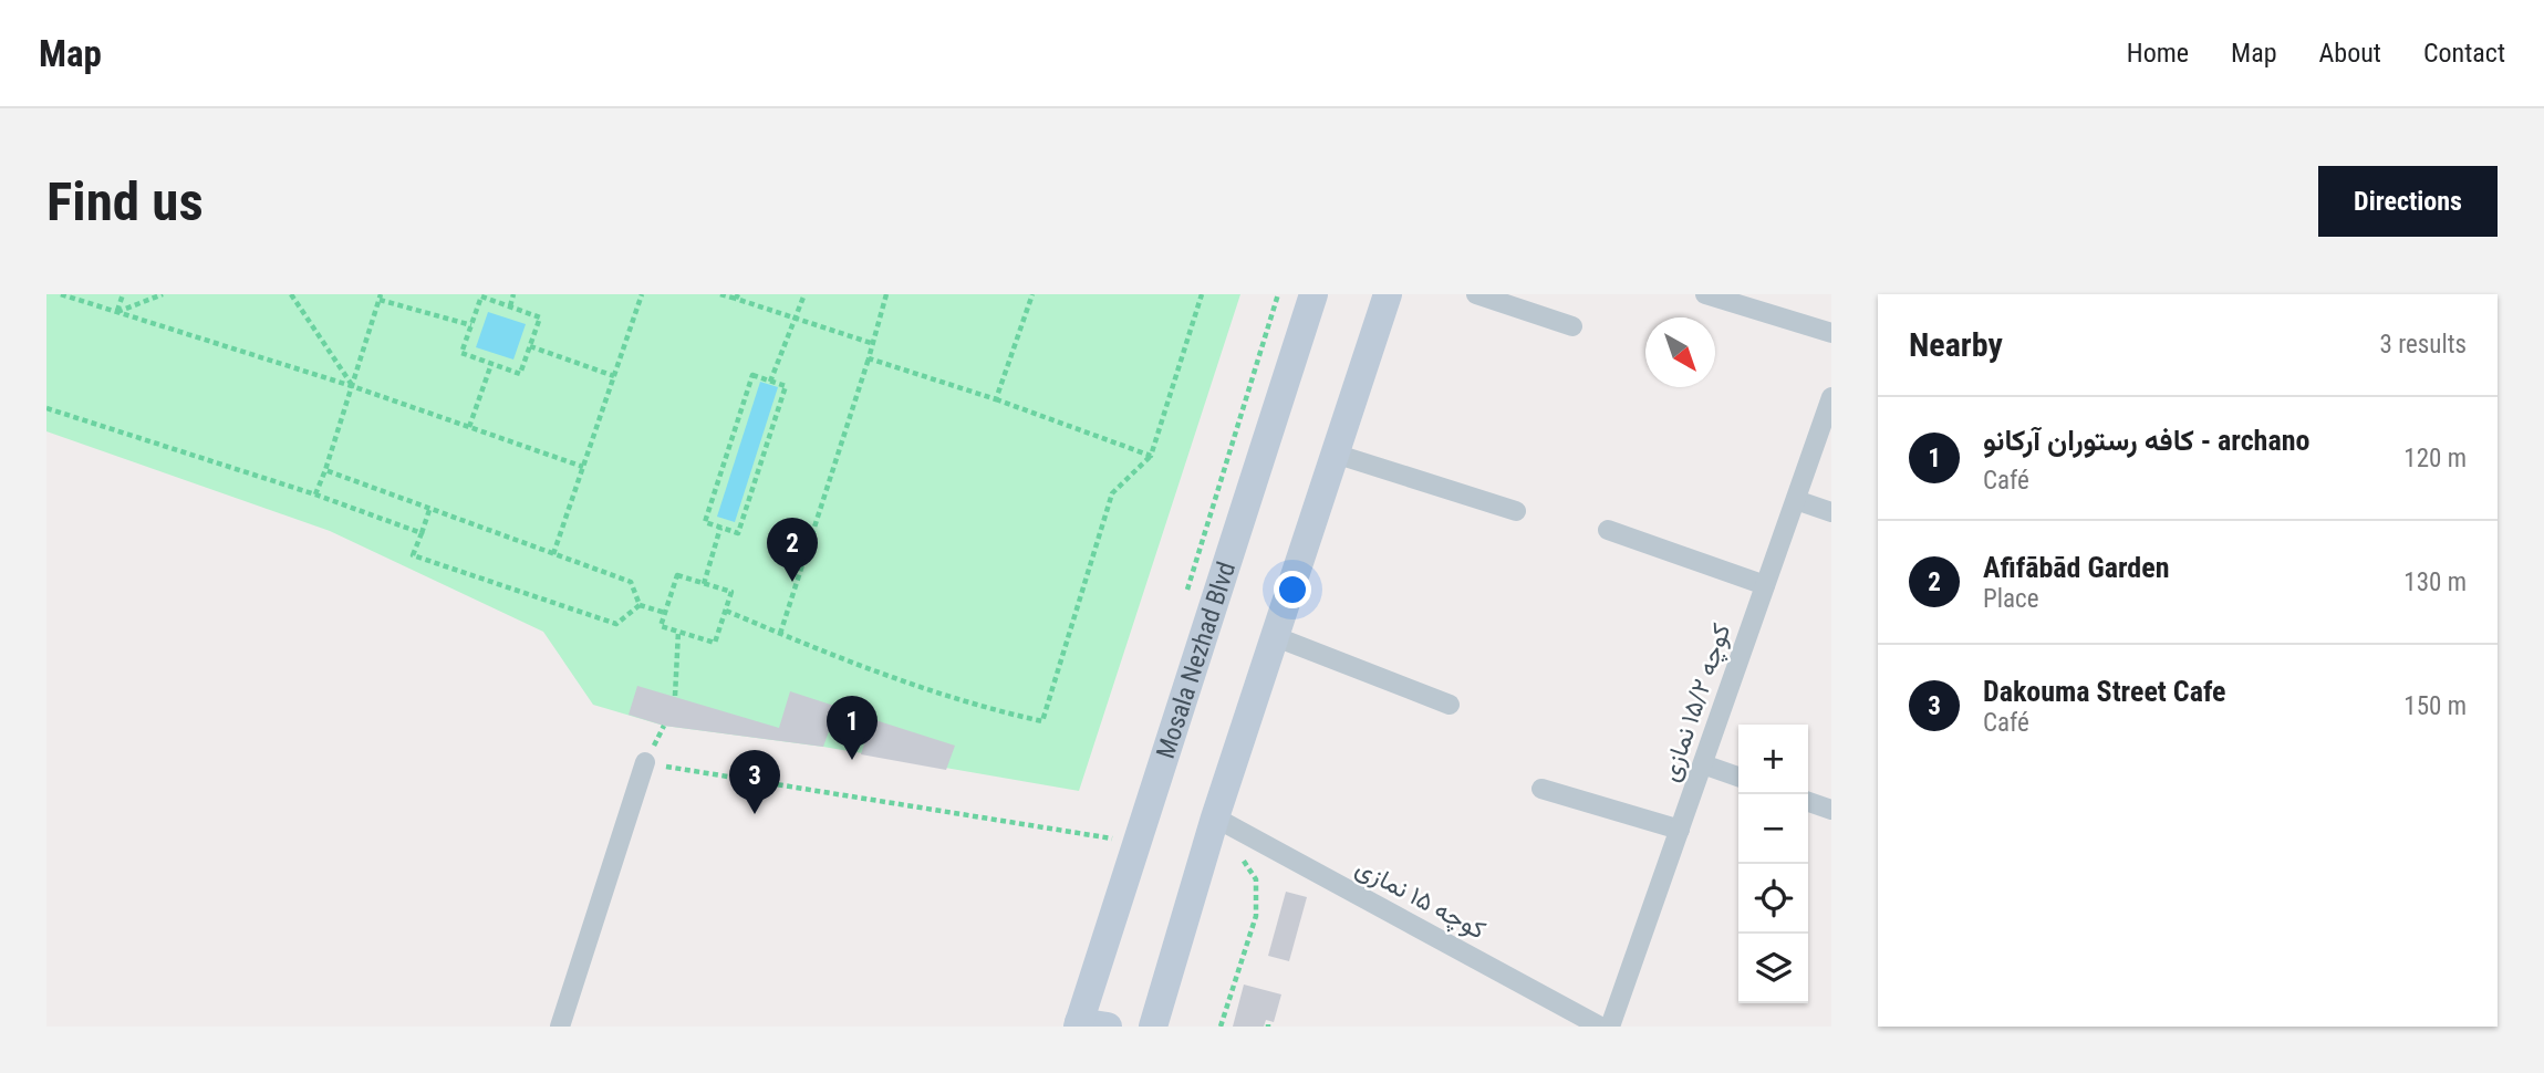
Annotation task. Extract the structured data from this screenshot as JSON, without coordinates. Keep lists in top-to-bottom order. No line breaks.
{"streets":{"main road":["Mosala Nezhad Blvd"],"street":["کوچه ۱۵/۲ نمازی","کوچه ۱۵ نمازی"]},"north":"bottom right","page":{"header":"Map","nav":["Home","Map","About","Contact"],"buttons":"Directions","title":"Find us","heading":["Nearby","3 results"],"list":[{"mark":"1","name":"کافه رستوران آرکانو - archano","note":"Café","value":"120 m"},{"mark":"2","name":"Afifābād Garden","note":"Place","value":"130 m"},{"mark":"3","name":"Dakouma Street Cafe","note":"Café","value":"150 m"}],"pins":["2","1","3"],"map_buttons":["+","−"]}}
